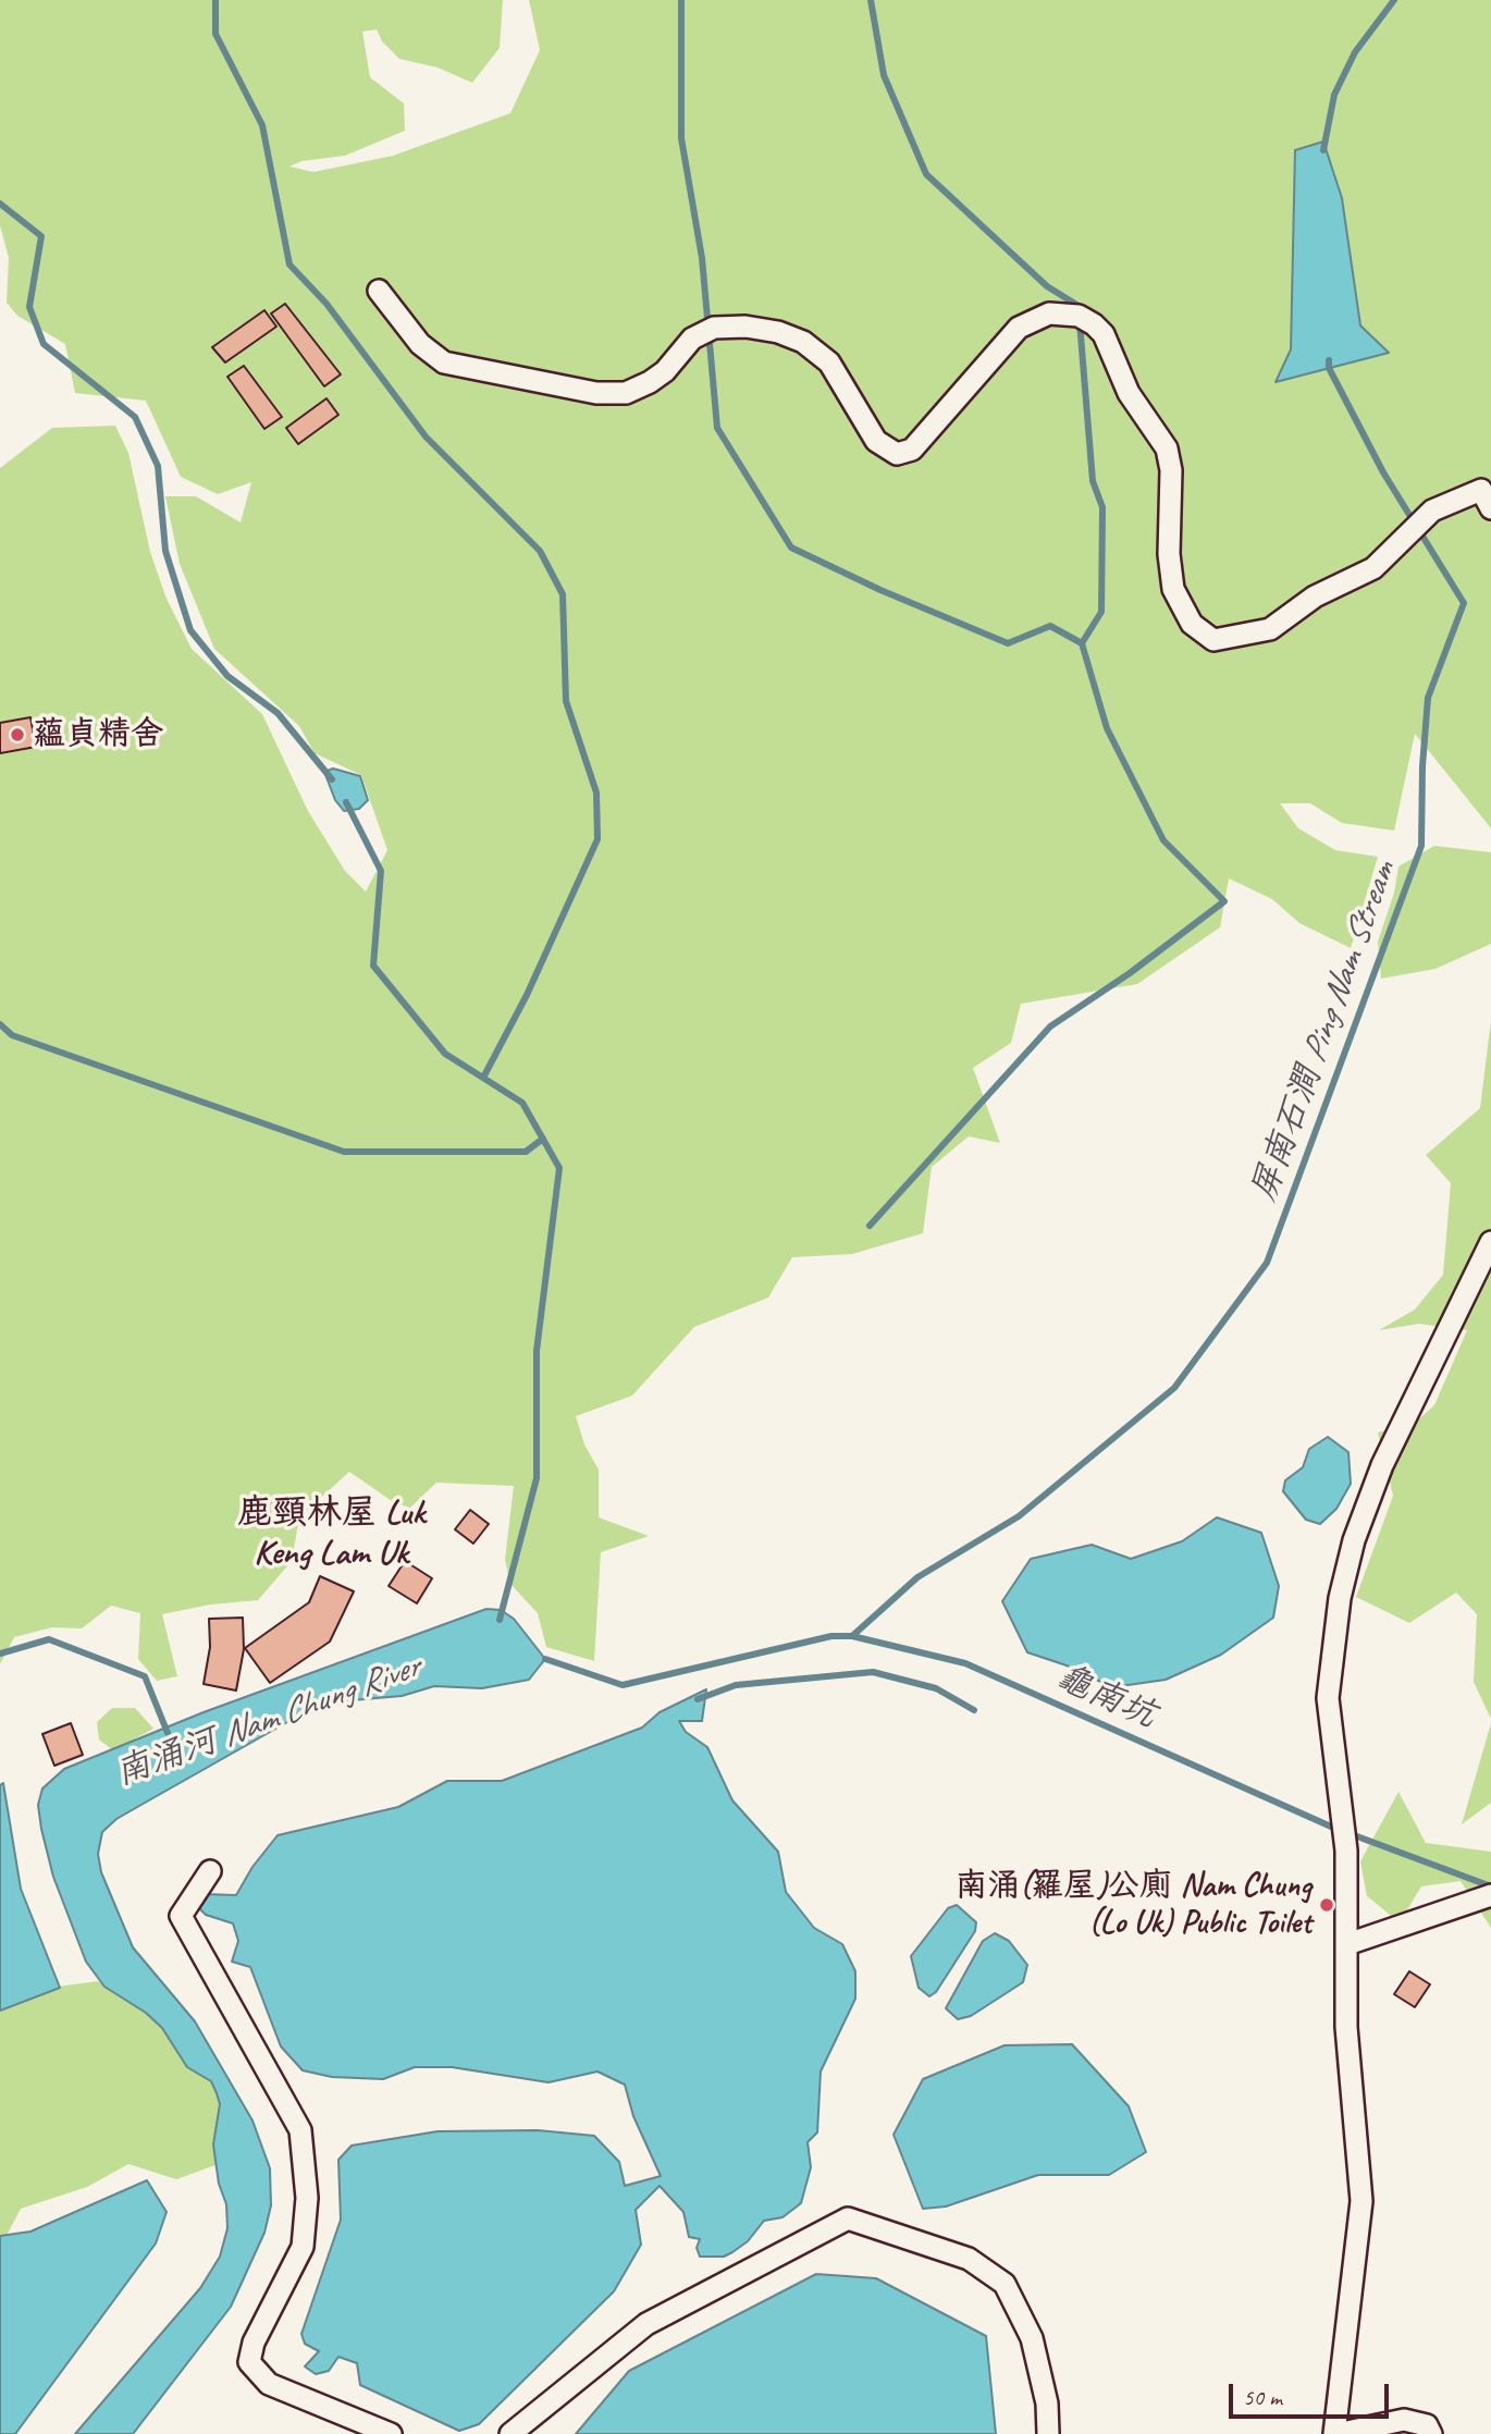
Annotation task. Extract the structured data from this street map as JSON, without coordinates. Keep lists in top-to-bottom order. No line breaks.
{"districts":["鹿頸林屋 Luk Keng Lam Uk"],"water":["屏南石澗 Ping Nam Stream","龜南坑","南涌河 Nam Chung River"],"places":["蘊貞精舍","南涌(羅屋)公廁 Nam Chung (Lo Uk) Public Toilet"],"scale_bar":"50 m"}
